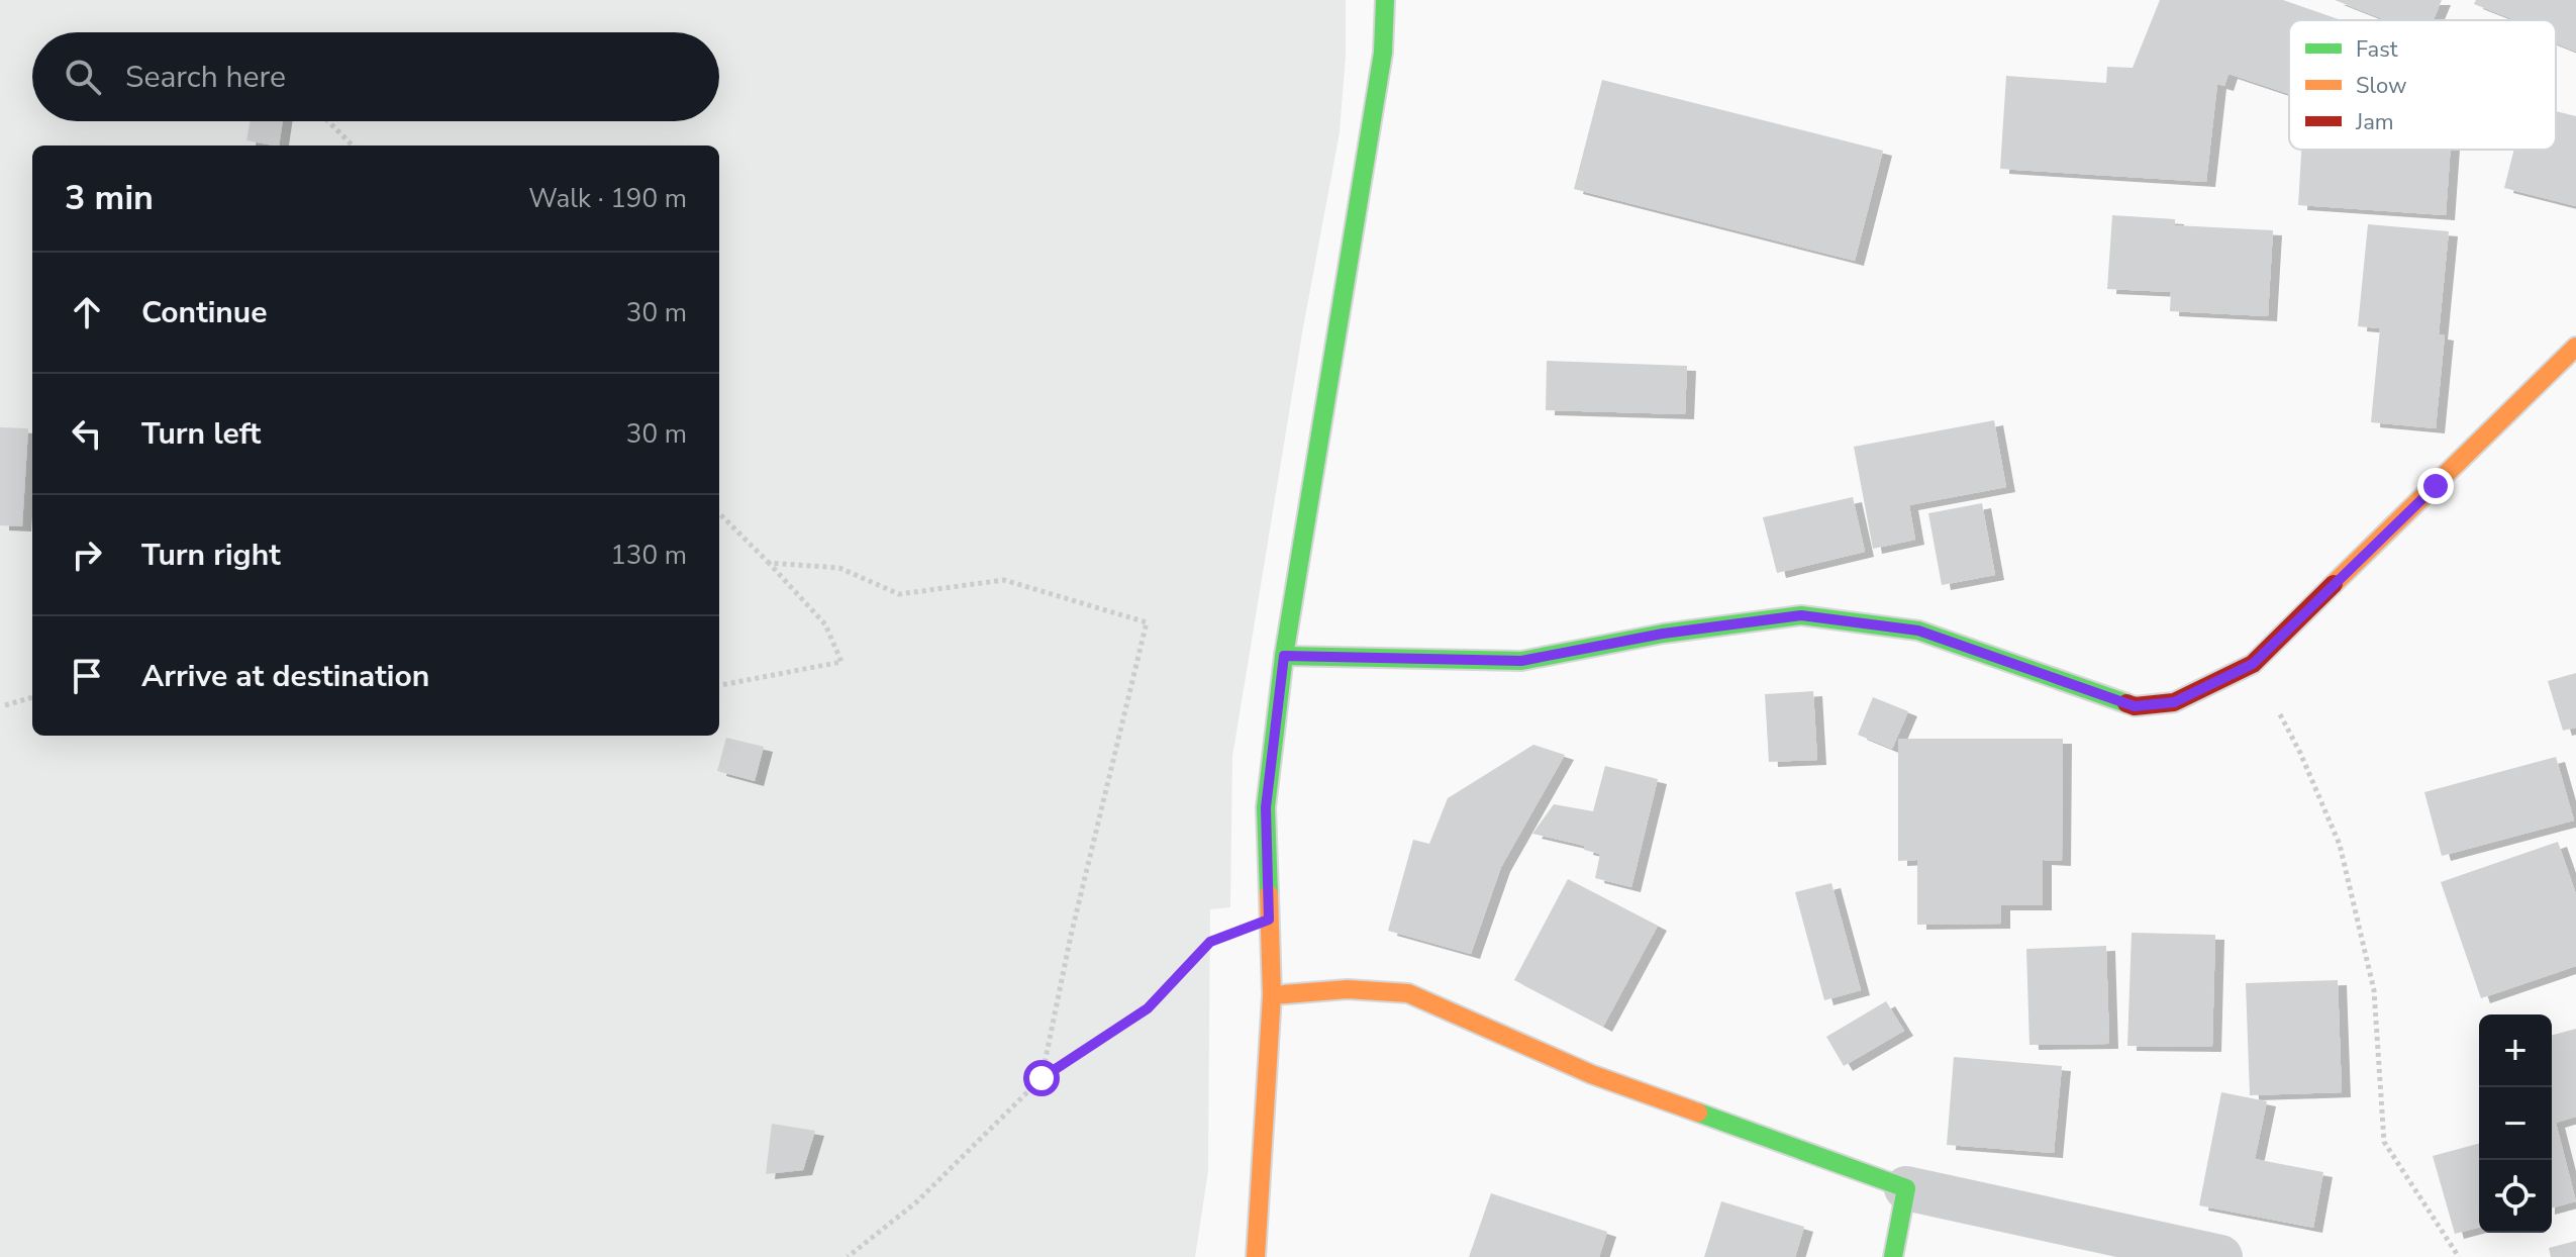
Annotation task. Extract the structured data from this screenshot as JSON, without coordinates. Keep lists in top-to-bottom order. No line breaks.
{"legend":["Fast","Slow","Jam"],"page":{"search":"Search here","heading":["3 min","Walk · 190 m"],"list":[["Continue","30 m"],["Turn left","30 m"],["Turn right","130 m"],"Arrive at destination"],"map_buttons":["+","−"]}}
